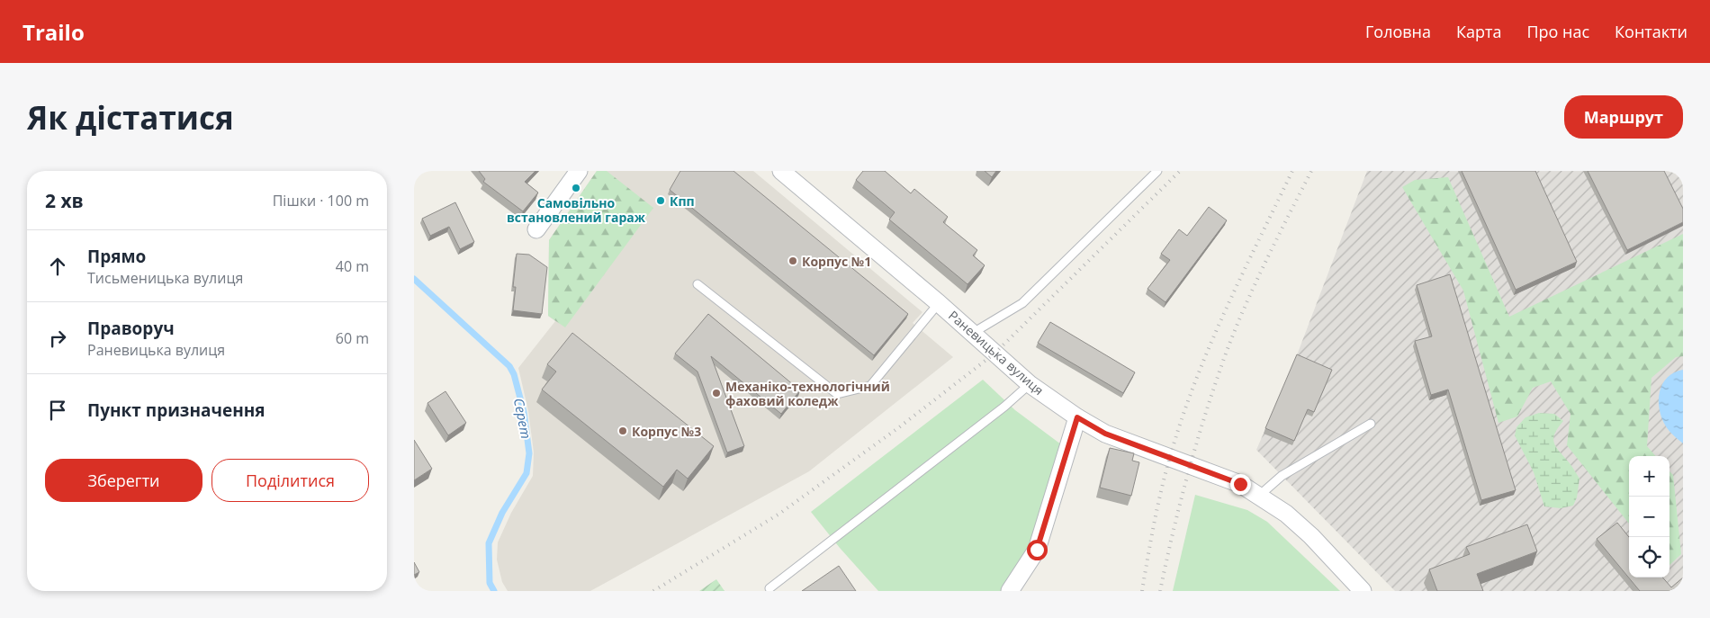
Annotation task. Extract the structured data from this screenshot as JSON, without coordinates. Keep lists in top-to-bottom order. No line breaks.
{"streets":{"street":["Раневицька вулиця"]},"water":["Серет"],"places":["Самовільно встановлений гараж","Кпп","Корпус №1","Механіко-технологічний фаховий коледж","Корпус №3"],"page":{"header":"Trailo","nav":["Головна","Карта","Про нас","Контакти"],"buttons":["Маршрут",["Зберегти","Поділитися"]],"title":"Як дістатися","heading":["2 хв","Пішки · 100 m"],"list":[["Прямо","Тисьменицька вулиця","40 m"],["Праворуч","Раневицька вулиця","60 m"],"Пункт призначення"],"map_buttons":["+","−"]}}
